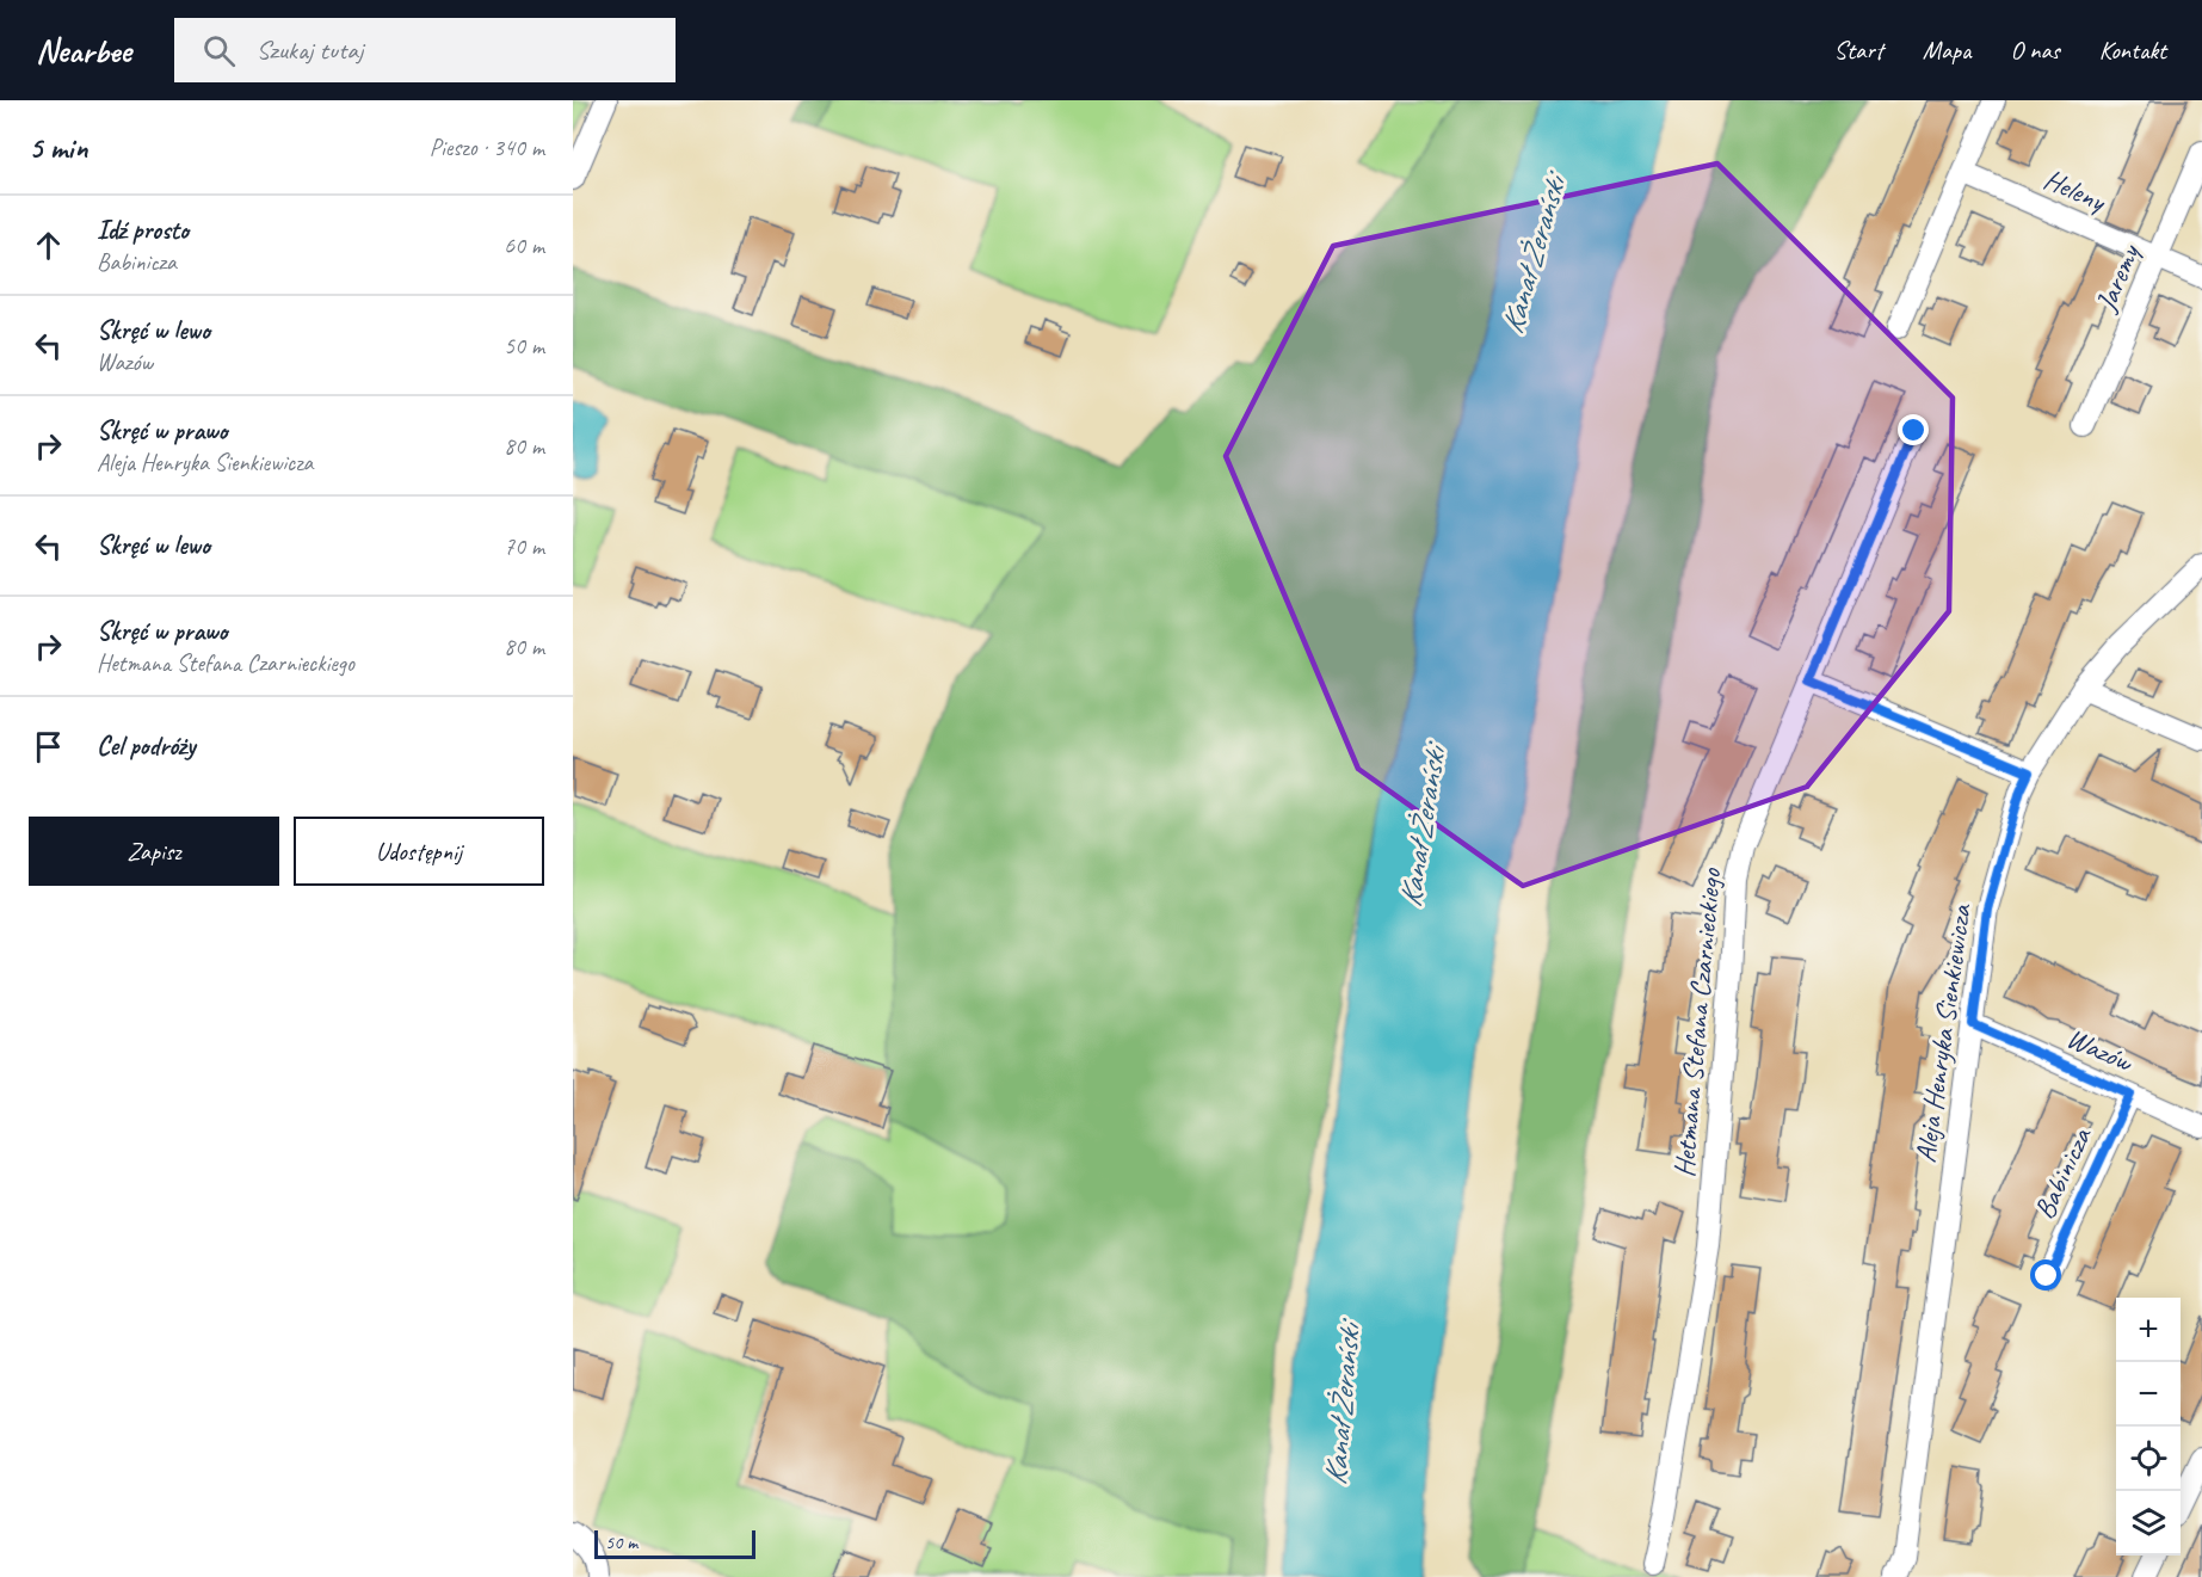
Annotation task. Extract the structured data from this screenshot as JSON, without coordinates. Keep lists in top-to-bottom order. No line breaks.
{"streets":{"street":["Heleny","Jaremy","Hetmana Stefana Czarnieckiego","Aleja Henryka Sienkiewicza","Wazów","Babinicza"]},"crossings":[["Heleny","Jaremy"],["Aleja Henryka Sienkiewicza","Wazów"],["Wazów","Babinicza"]],"water":["Kanał Żerański"],"scale_bar":"50 m","page":{"header":"Nearbee","search":"Szukaj tutaj","nav":["Start","Mapa","O nas","Kontakt"],"heading":["5 min","Pieszo · 340 m"],"list":[["Idź prosto","Babinicza","60 m"],["Skręć w lewo","Wazów","50 m"],["Skręć w prawo","Aleja Henryka Sienkiewicza","80 m"],["Skręć w lewo","70 m"],["Skręć w prawo","Hetmana Stefana Czarnieckiego","80 m"],"Cel podróży"],"buttons":["Zapisz","Udostępnij"],"map_buttons":["+","−"],"scale":"50 m"}}
